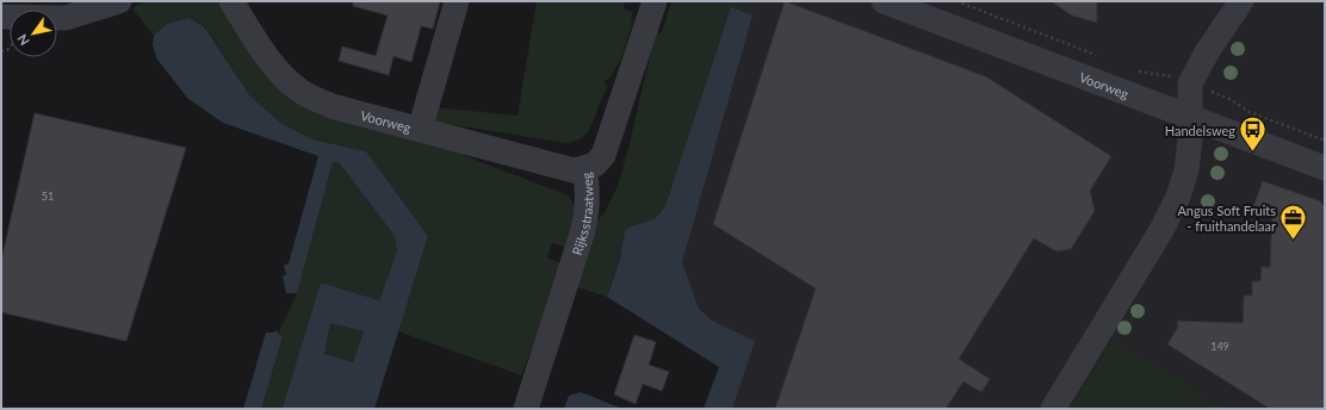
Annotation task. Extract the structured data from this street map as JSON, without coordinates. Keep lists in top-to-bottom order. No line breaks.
{"streets":{"street":["Voorweg","Rijksstraatweg"]},"crossings":[["Voorweg","Rijksstraatweg"]],"places":{"bus stop":["Handelsweg"],"office":["Angus Soft Fruits - fruithandelaar"]},"house_numbers":["51","149"],"north":"bottom left"}
